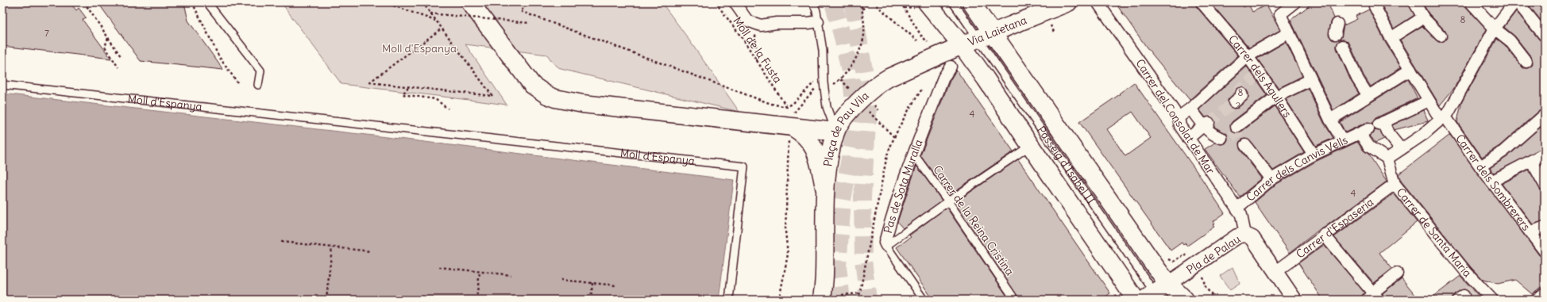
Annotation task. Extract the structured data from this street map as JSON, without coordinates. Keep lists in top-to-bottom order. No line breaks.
{"streets":{"street":["Via Laietana","Carrer dels Agullers","Carrer del Consolat de Mar","Plaça de Pau Vila","Passeig d'Isabel II","Carrer dels Canvis Vells","Carrer dels Sombrerers","Pas de Sota Muralla","Carrer d'Espaseria","Carrer de Santa Maria","Pla de Palau"],"lane":["Moll d'Espanya","Carrer de la Reina Cristina"],"path":["Moll de la Fusta"]},"crossings":[["Via Laietana","Plaça de Pau Vila"],["Via Laietana","Passeig d'Isabel II"],["Carrer dels Agullers","Carrer dels Canvis Vells"],["Carrer del Consolat de Mar","Carrer dels Canvis Vells"],["Carrer del Consolat de Mar","Pla de Palau"],["Plaça de Pau Vila","Passeig d'Isabel II"],["Passeig d'Isabel II","Pla de Palau"],["Carrer dels Canvis Vells","Carrer dels Sombrerers"],["Pas de Sota Muralla","Carrer de la Reina Cristina"],["Carrer d'Espaseria","Carrer de Santa Maria"],["Carrer d'Espaseria","Pla de Palau"]],"parks":["Moll d'Espanya"],"house_numbers":["8","7","8","2","4","4"]}
